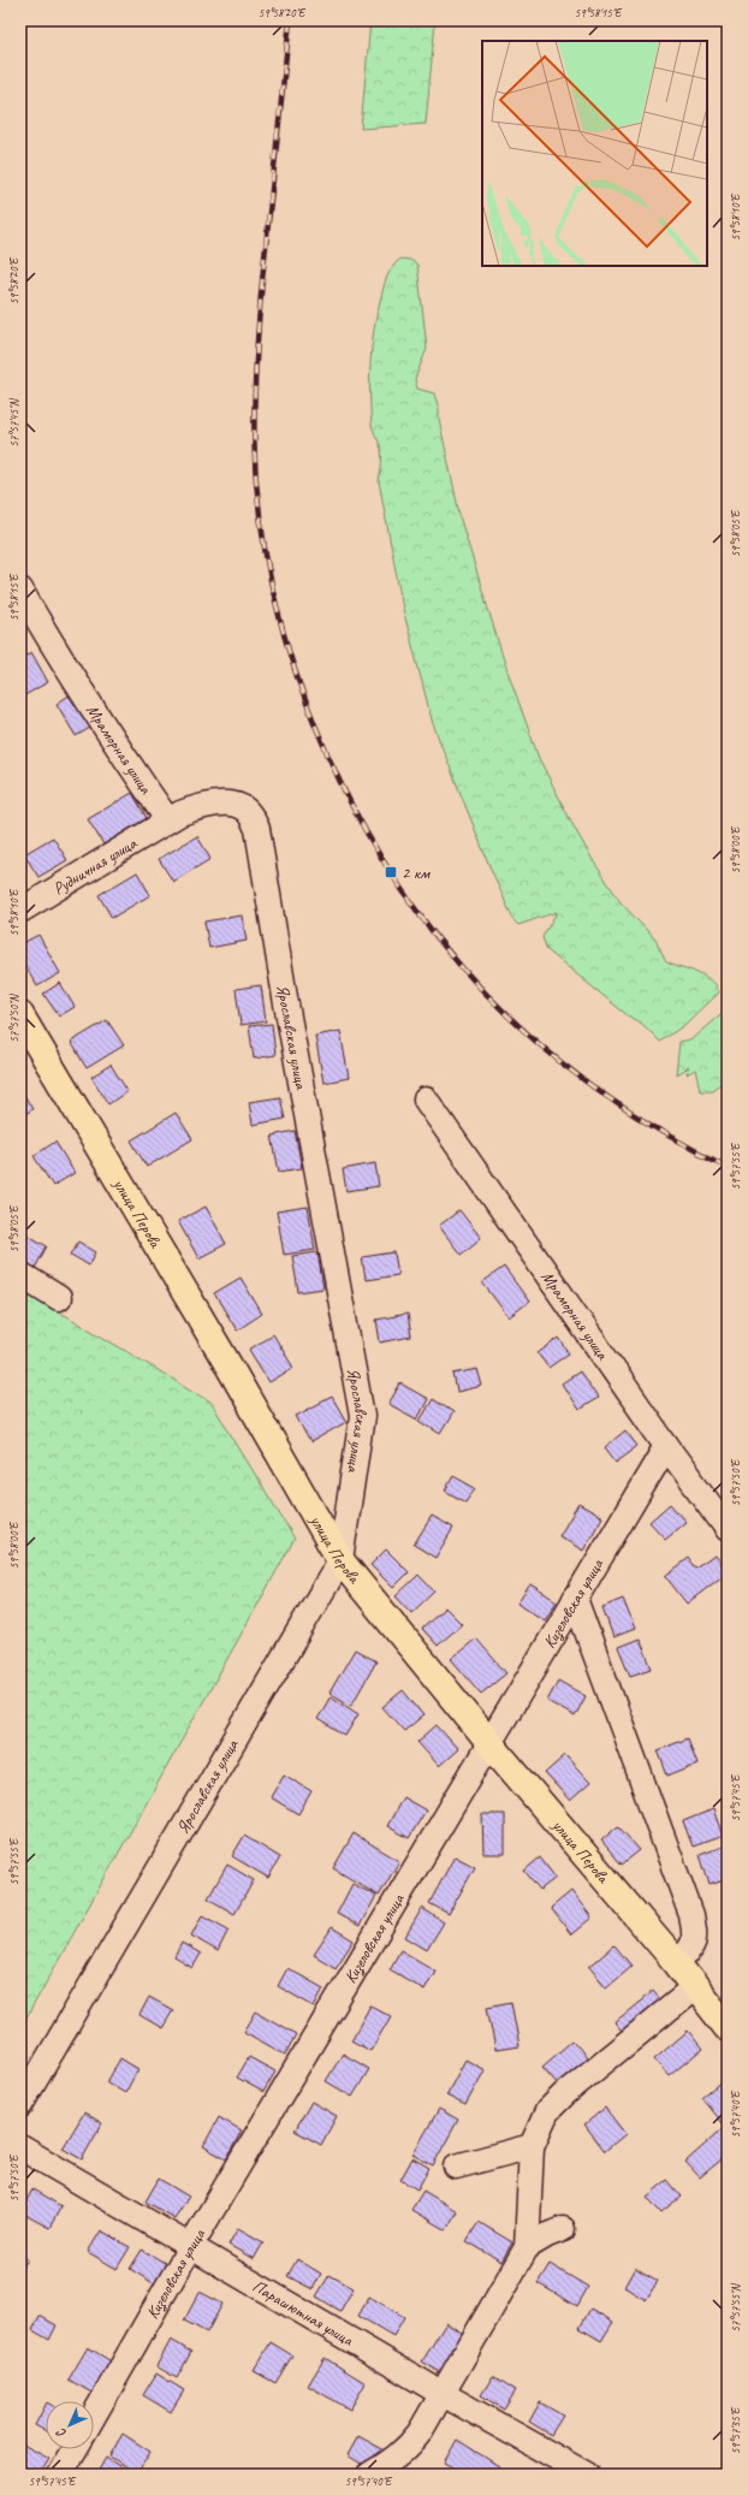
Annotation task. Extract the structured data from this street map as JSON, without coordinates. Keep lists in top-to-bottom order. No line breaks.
{"streets":{"main road":["улица Перова"],"street":["Мраморная улица","Рудничная улица","Ярославская улица","Кизеловская улица","Парашютная улица"]},"crossings":[["Мраморная улица","Рудничная улица"],["Мраморная улица","Ярославская улица"],["Мраморная улица","Кизеловская улица"],["Рудничная улица","Ярославская улица"],["Ярославская улица","улица Перова"],["улица Перова","Кизеловская улица"],["Кизеловская улица","Парашютная улица"]],"places":{"transit":["2 км"]},"north":"bottom left","coordinates":["59°58'20\"E","59°58'15\"E","59°58'10\"E","57°57'45\"N","59°58'05\"E","59°58'00\"E","57°57'50\"N","59°57'55\"E","59°57'50\"E","59°57'45\"E","59°57'40\"E","57°57'55\"N","59°57'35\"E"]}
